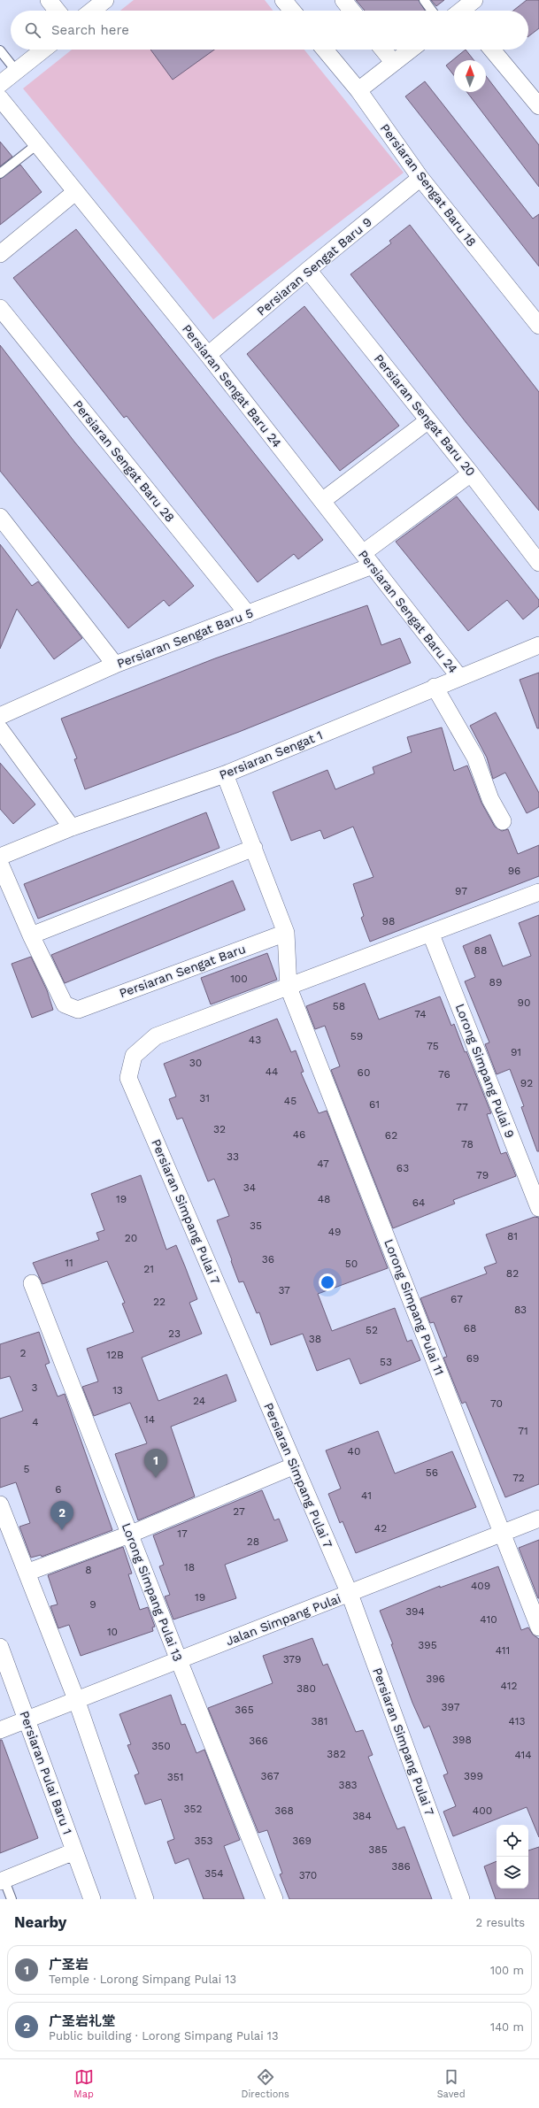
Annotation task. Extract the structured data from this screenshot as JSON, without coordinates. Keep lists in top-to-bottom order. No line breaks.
{"streets":{"street":["Persiaran Sengat Baru 18","Persiaran Sengat Baru 9","Persiaran Sengat Baru 24","Persiaran Sengat Baru 20","Persiaran Sengat Baru 28","Persiaran Sengat Baru 5","Persiaran Sengat 1","Persiaran Sengat Baru","Lorong Simpang Pulai 9","Persiaran Simpang Pulai 7","Lorong Simpang Pulai 11","Lorong Simpang Pulai 13","Jalan Simpang Pulai","Persiaran Pulai Baru 1"]},"crossings":[["Persiaran Sengat Baru 18","Persiaran Sengat Baru 9"],["Persiaran Sengat Baru 9","Persiaran Sengat Baru 24"],["Persiaran Sengat Baru 9","Persiaran Sengat Baru 20"],["Persiaran Sengat Baru 24","Persiaran Sengat Baru 5"],["Persiaran Sengat Baru 24","Persiaran Sengat 1"],["Persiaran Sengat Baru 20","Persiaran Sengat Baru 5"],["Persiaran Sengat Baru 28","Persiaran Sengat Baru 5"],["Persiaran Sengat 1","Lorong Simpang Pulai 11"],["Persiaran Sengat Baru","Lorong Simpang Pulai 11"],["Persiaran Simpang Pulai 7","Lorong Simpang Pulai 11"],["Persiaran Simpang Pulai 7","Jalan Simpang Pulai"],["Lorong Simpang Pulai 11","Jalan Simpang Pulai"],["Lorong Simpang Pulai 13","Jalan Simpang Pulai"],["Jalan Simpang Pulai","Persiaran Pulai Baru 1"]],"house_numbers":["96","97","98","88","100","89","90","58","74","59","43","75","91","30","44","60","76","92","31","45","61","77","32","46","62","78","33","47","63","79","34","19","48","64","35","49","81","20","36","11","50","21","82","37","67","22","83","68","52","23","38","2","12B","69","53","3","13","24","70","14","4","71","40","5","56","72","6","41","27","42","17","28","18","8","409","19","9","394","410","10","395","411","379","396","412","380","397","365","381","413","398","366","350","382","414","367","399","351","383","352","368","400","384","353","369","385","386","354","370"],"north":"top","page":{"search":"Search here","pins":["1","2"],"heading":["Nearby","2 results"],"list":[{"mark":"1","name":"广圣岩","note":"Temple · Lorong Simpang Pulai 13","value":"100 m"},{"mark":"2","name":"广圣岩礼堂","note":"Public building · Lorong Simpang Pulai 13","value":"140 m"}],"nav":["Map","Directions","Saved"]}}
